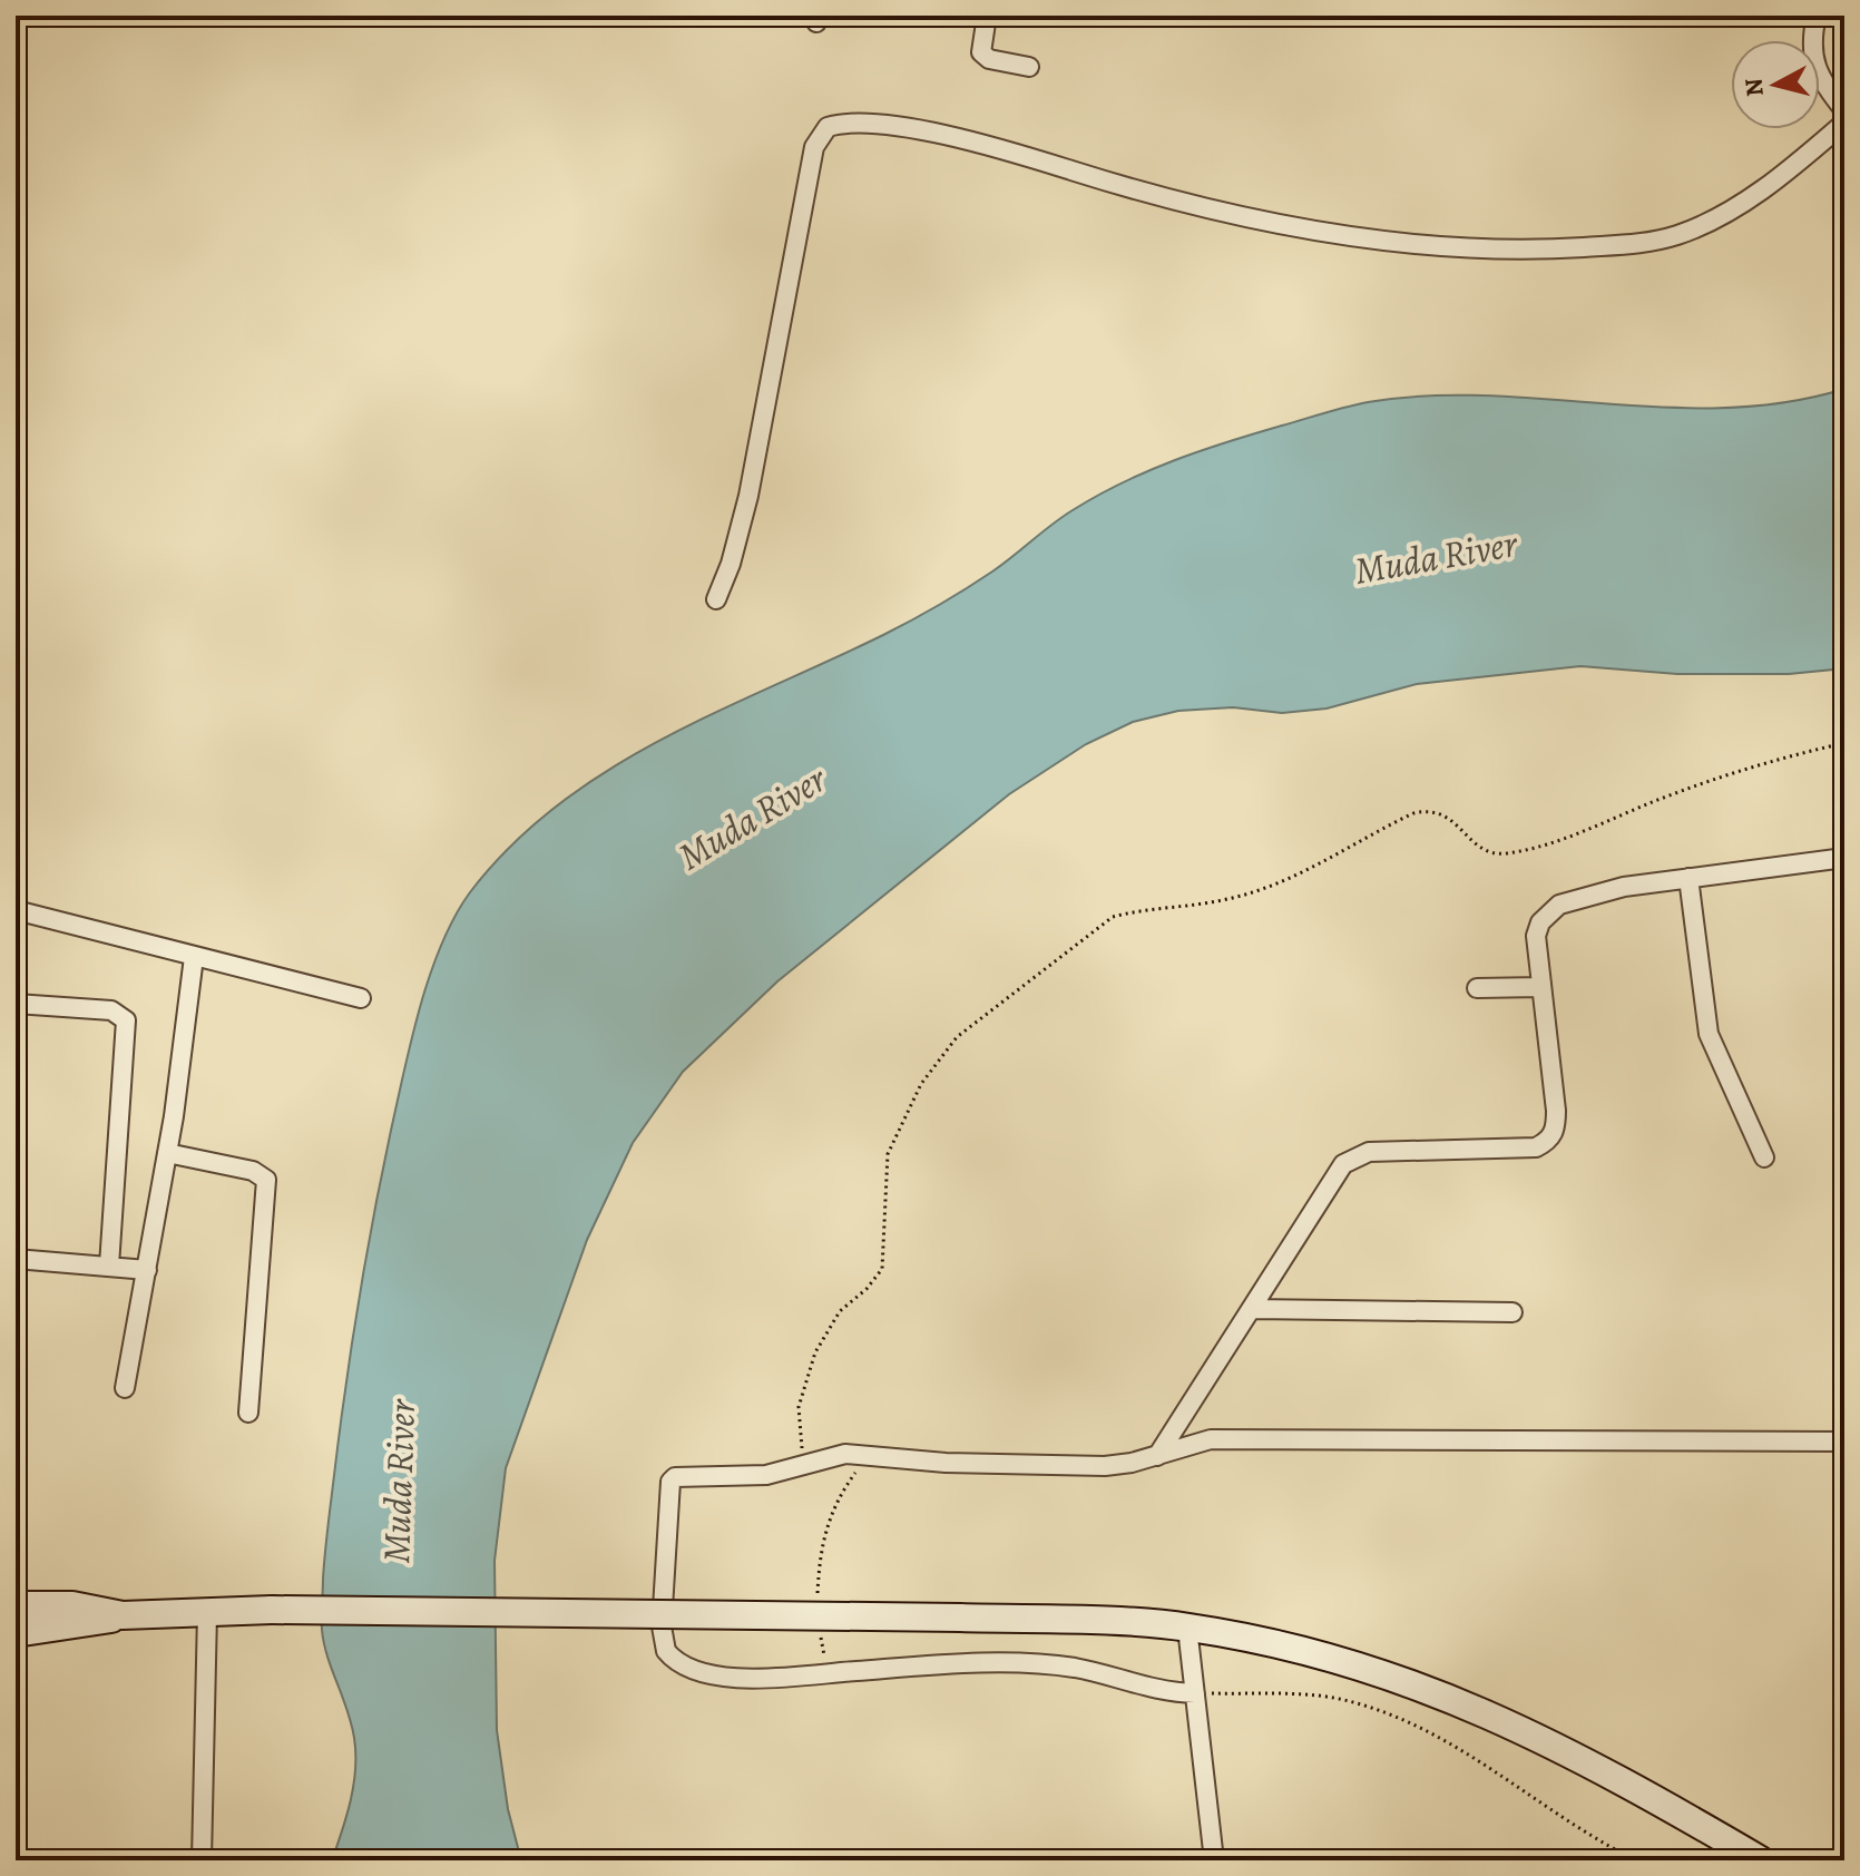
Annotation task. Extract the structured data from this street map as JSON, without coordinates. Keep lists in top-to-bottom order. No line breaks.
{"water":["Muda River"],"north":"left"}
